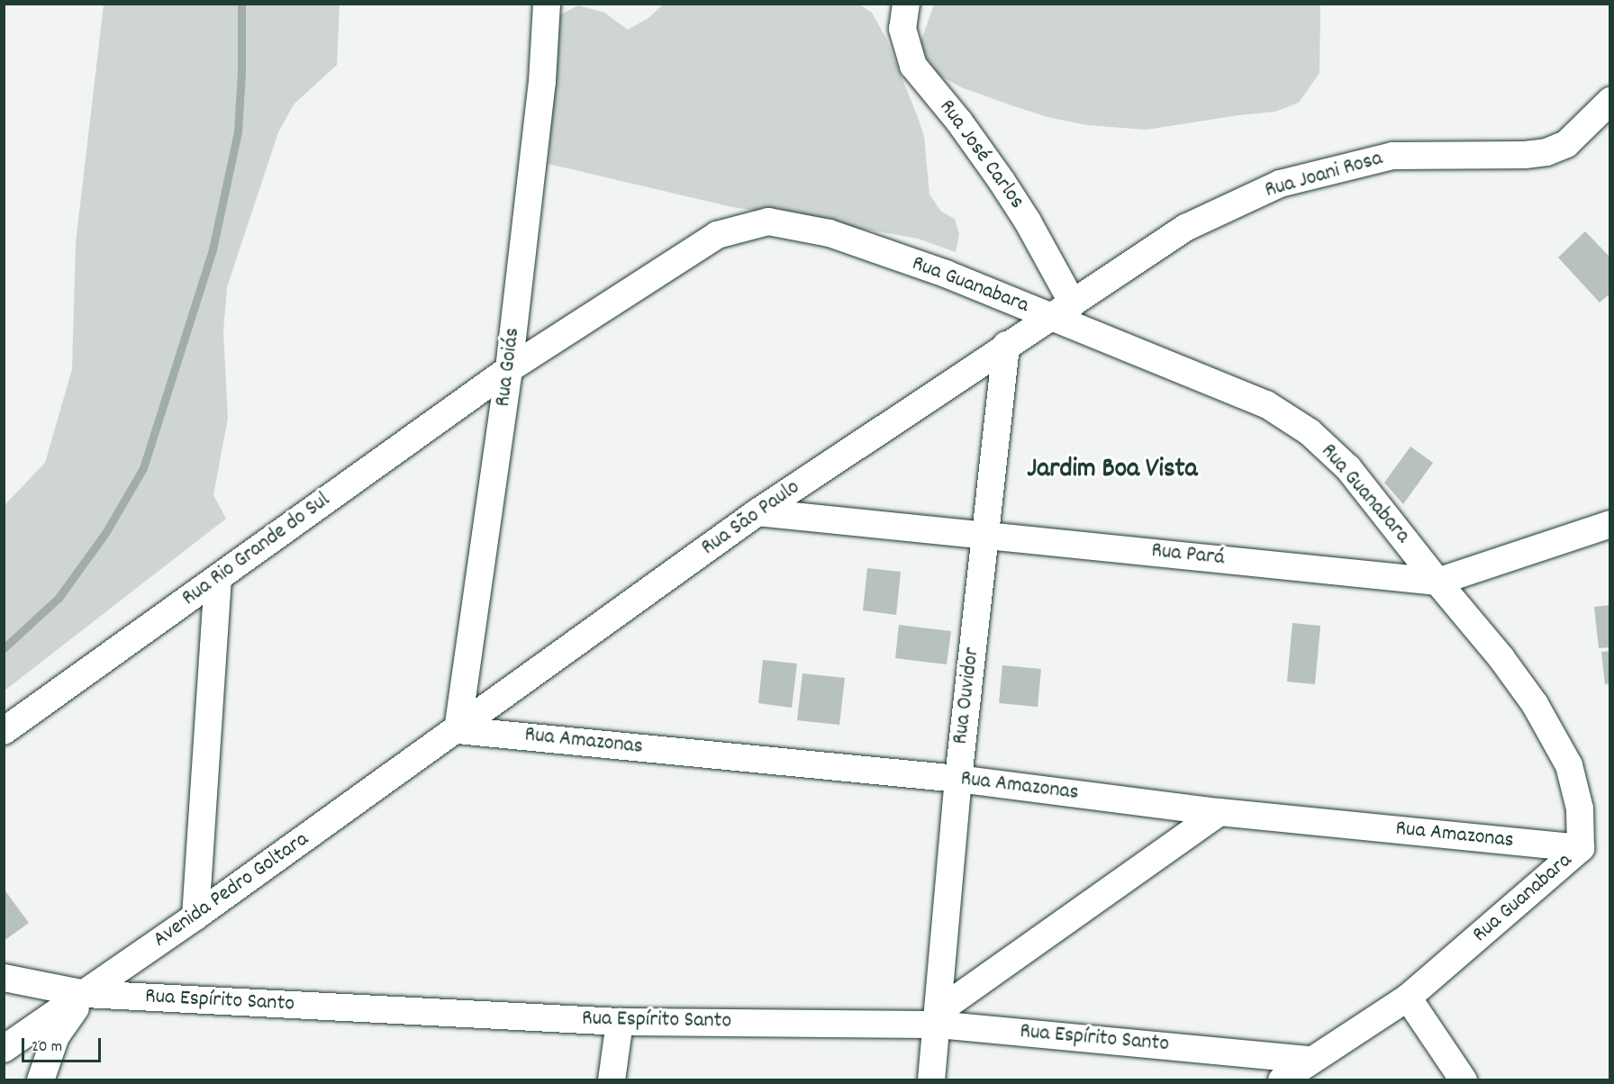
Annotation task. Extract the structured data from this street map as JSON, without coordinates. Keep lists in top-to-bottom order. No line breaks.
{"streets":{"street":["Rua José Carlos","Rua Joani Rosa","Rua Guanabara","Rua Goiás","Rua São Paulo","Rua Rio Grande do Sul","Rua Pará","Rua Ouvidor","Rua Amazonas","Avenida Pedro Goltara","Rua Espírito Santo"]},"crossings":[["Rua José Carlos","Rua Joani Rosa"],["Rua José Carlos","Rua Guanabara"],["Rua José Carlos","Rua São Paulo"],["Rua Joani Rosa","Rua Guanabara"],["Rua Joani Rosa","Rua São Paulo"],["Rua Guanabara","Rua Goiás"],["Rua Guanabara","Rua São Paulo"],["Rua Guanabara","Rua Rio Grande do Sul"],["Rua Guanabara","Rua Pará"],["Rua Guanabara","Rua Amazonas"],["Rua Guanabara","Rua Espírito Santo"],["Rua Goiás","Rua São Paulo"],["Rua Goiás","Rua Rio Grande do Sul"],["Rua Goiás","Rua Amazonas"],["Rua Goiás","Avenida Pedro Goltara"],["Rua São Paulo","Rua Pará"],["Rua São Paulo","Rua Ouvidor"],["Rua São Paulo","Rua Amazonas"],["Rua São Paulo","Avenida Pedro Goltara"],["Rua Pará","Rua Ouvidor"],["Rua Ouvidor","Rua Amazonas"],["Rua Ouvidor","Rua Espírito Santo"],["Rua Amazonas","Avenida Pedro Goltara"],["Avenida Pedro Goltara","Rua Espírito Santo"]],"districts":["Jardim Boa Vista"],"scale_bar":"20 m"}
